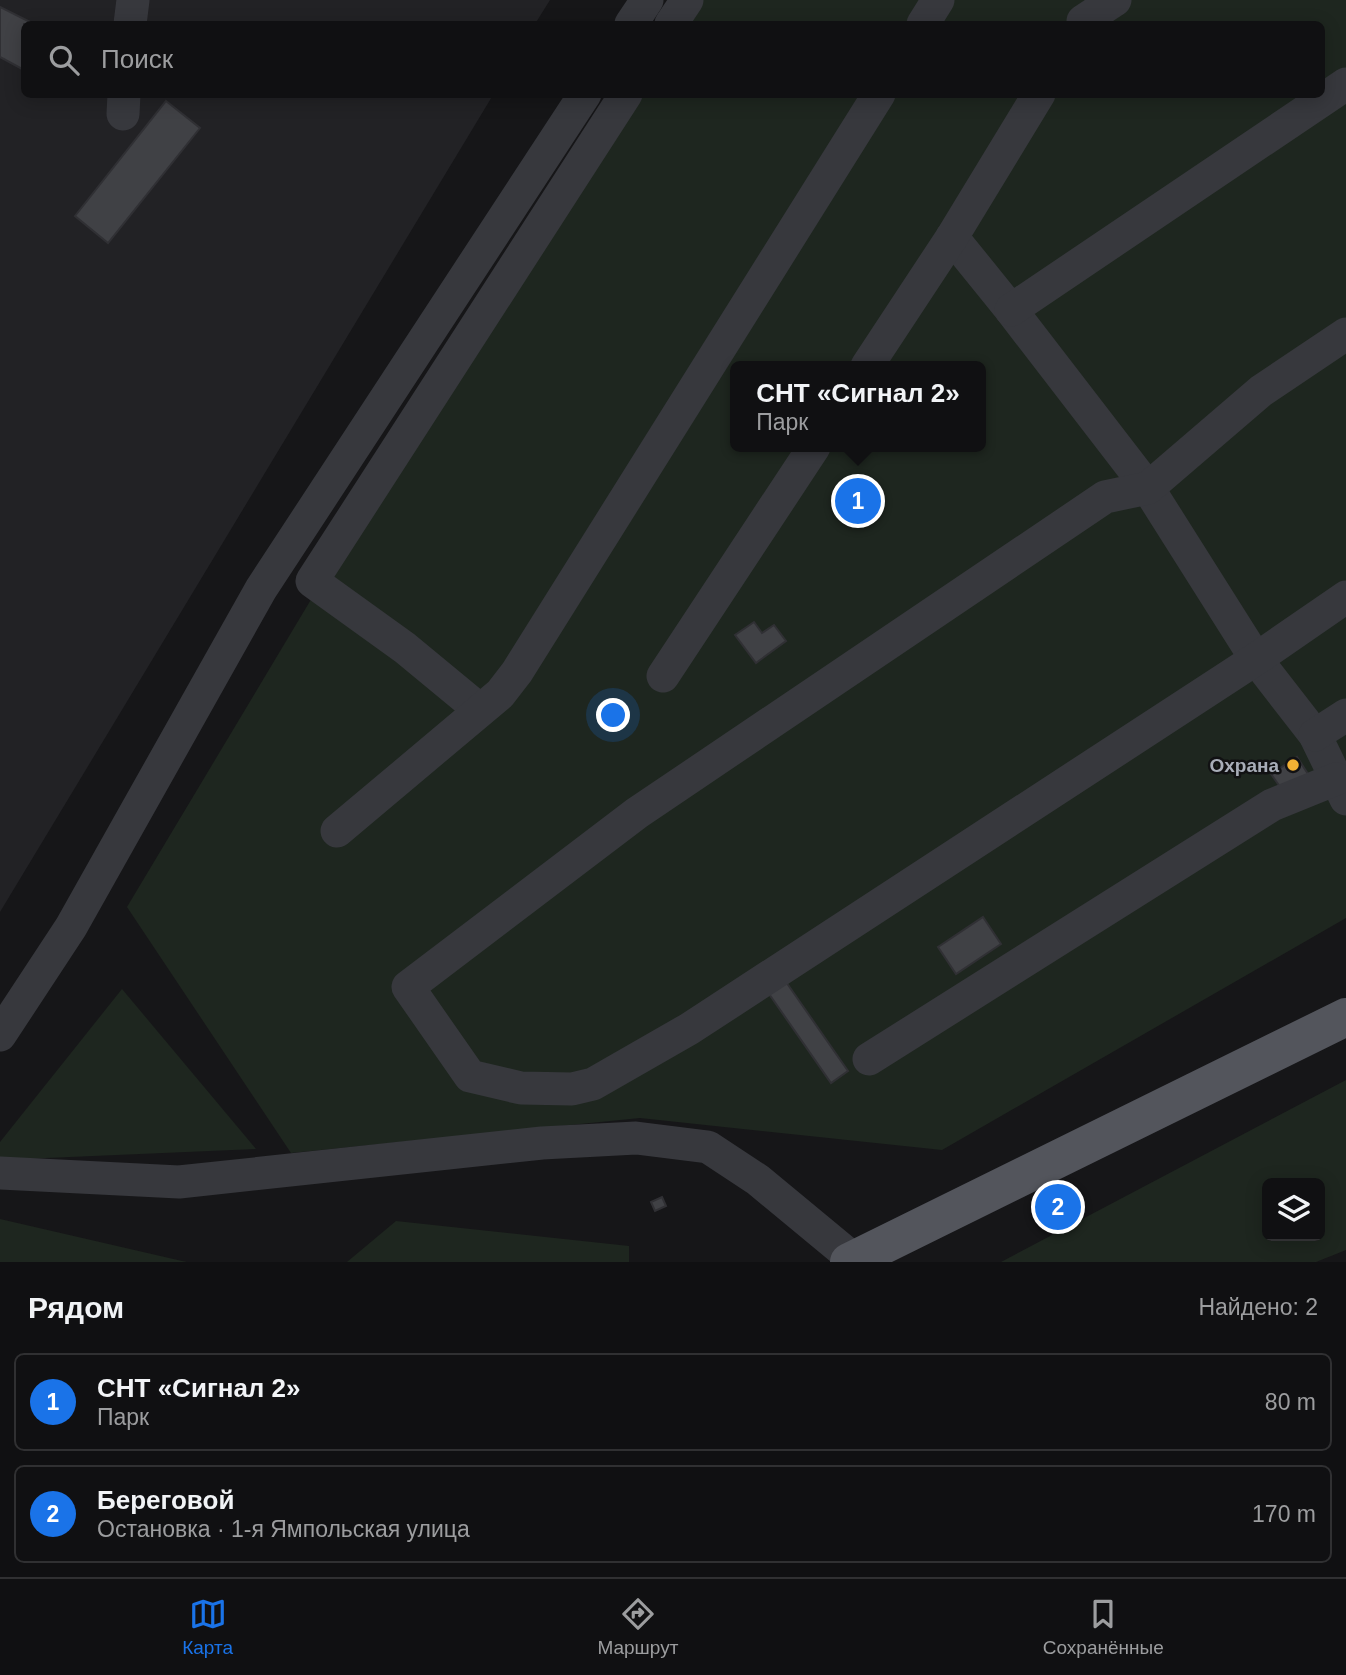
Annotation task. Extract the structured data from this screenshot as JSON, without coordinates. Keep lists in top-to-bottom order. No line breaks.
{"places":["Охрана"],"page":{"search":"Поиск","popup":["СНТ «Сигнал 2»","Парк"],"pins":["1","2"],"heading":["Рядом","Найдено: 2"],"list":[{"mark":"1","name":"СНТ «Сигнал 2»","note":"Парк","value":"80 m"},{"mark":"2","name":"Береговой","note":"Остановка · 1-я Ямпольская улица","value":"170 m"}],"nav":["Карта","Маршрут","Сохранённые"]}}
